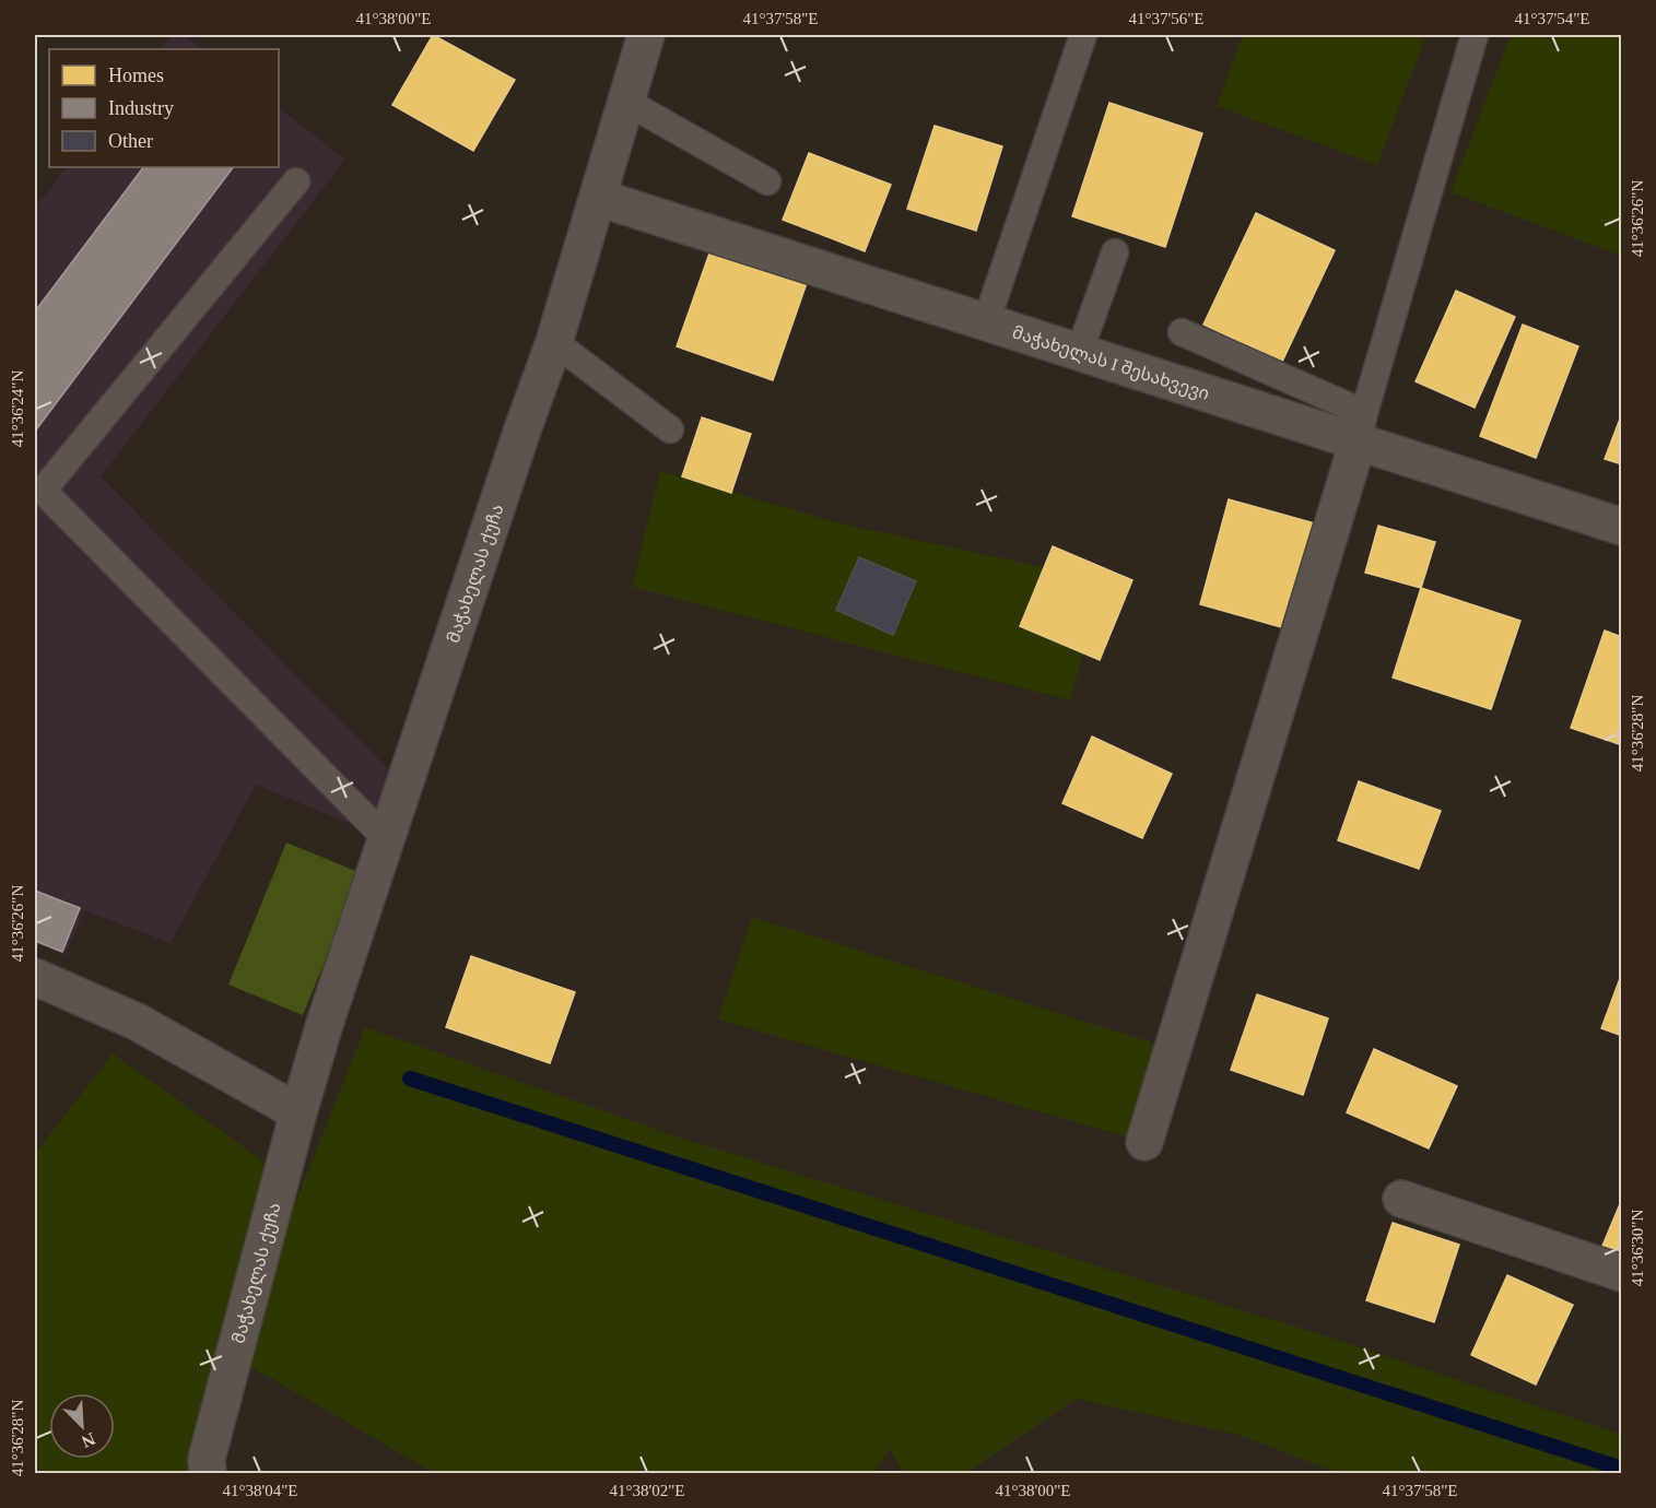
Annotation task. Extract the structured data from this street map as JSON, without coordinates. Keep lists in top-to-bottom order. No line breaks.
{"streets":{"street":["მაჭახელას I შესახვევი","მაჭახელას ქუჩა"]},"crossings":[["მაჭახელას I შესახვევი","მაჭახელას ქუჩა"]],"legend":["Homes","Industry","Other"],"north":"bottom right","coordinates":["41°38'00\"E","41°37'58\"E","41°37'56\"E","41°37'54\"E","41°36'26\"N","41°36'24\"N","41°36'28\"N","41°36'30\"N","41°38'04\"E","41°38'02\"E"]}
